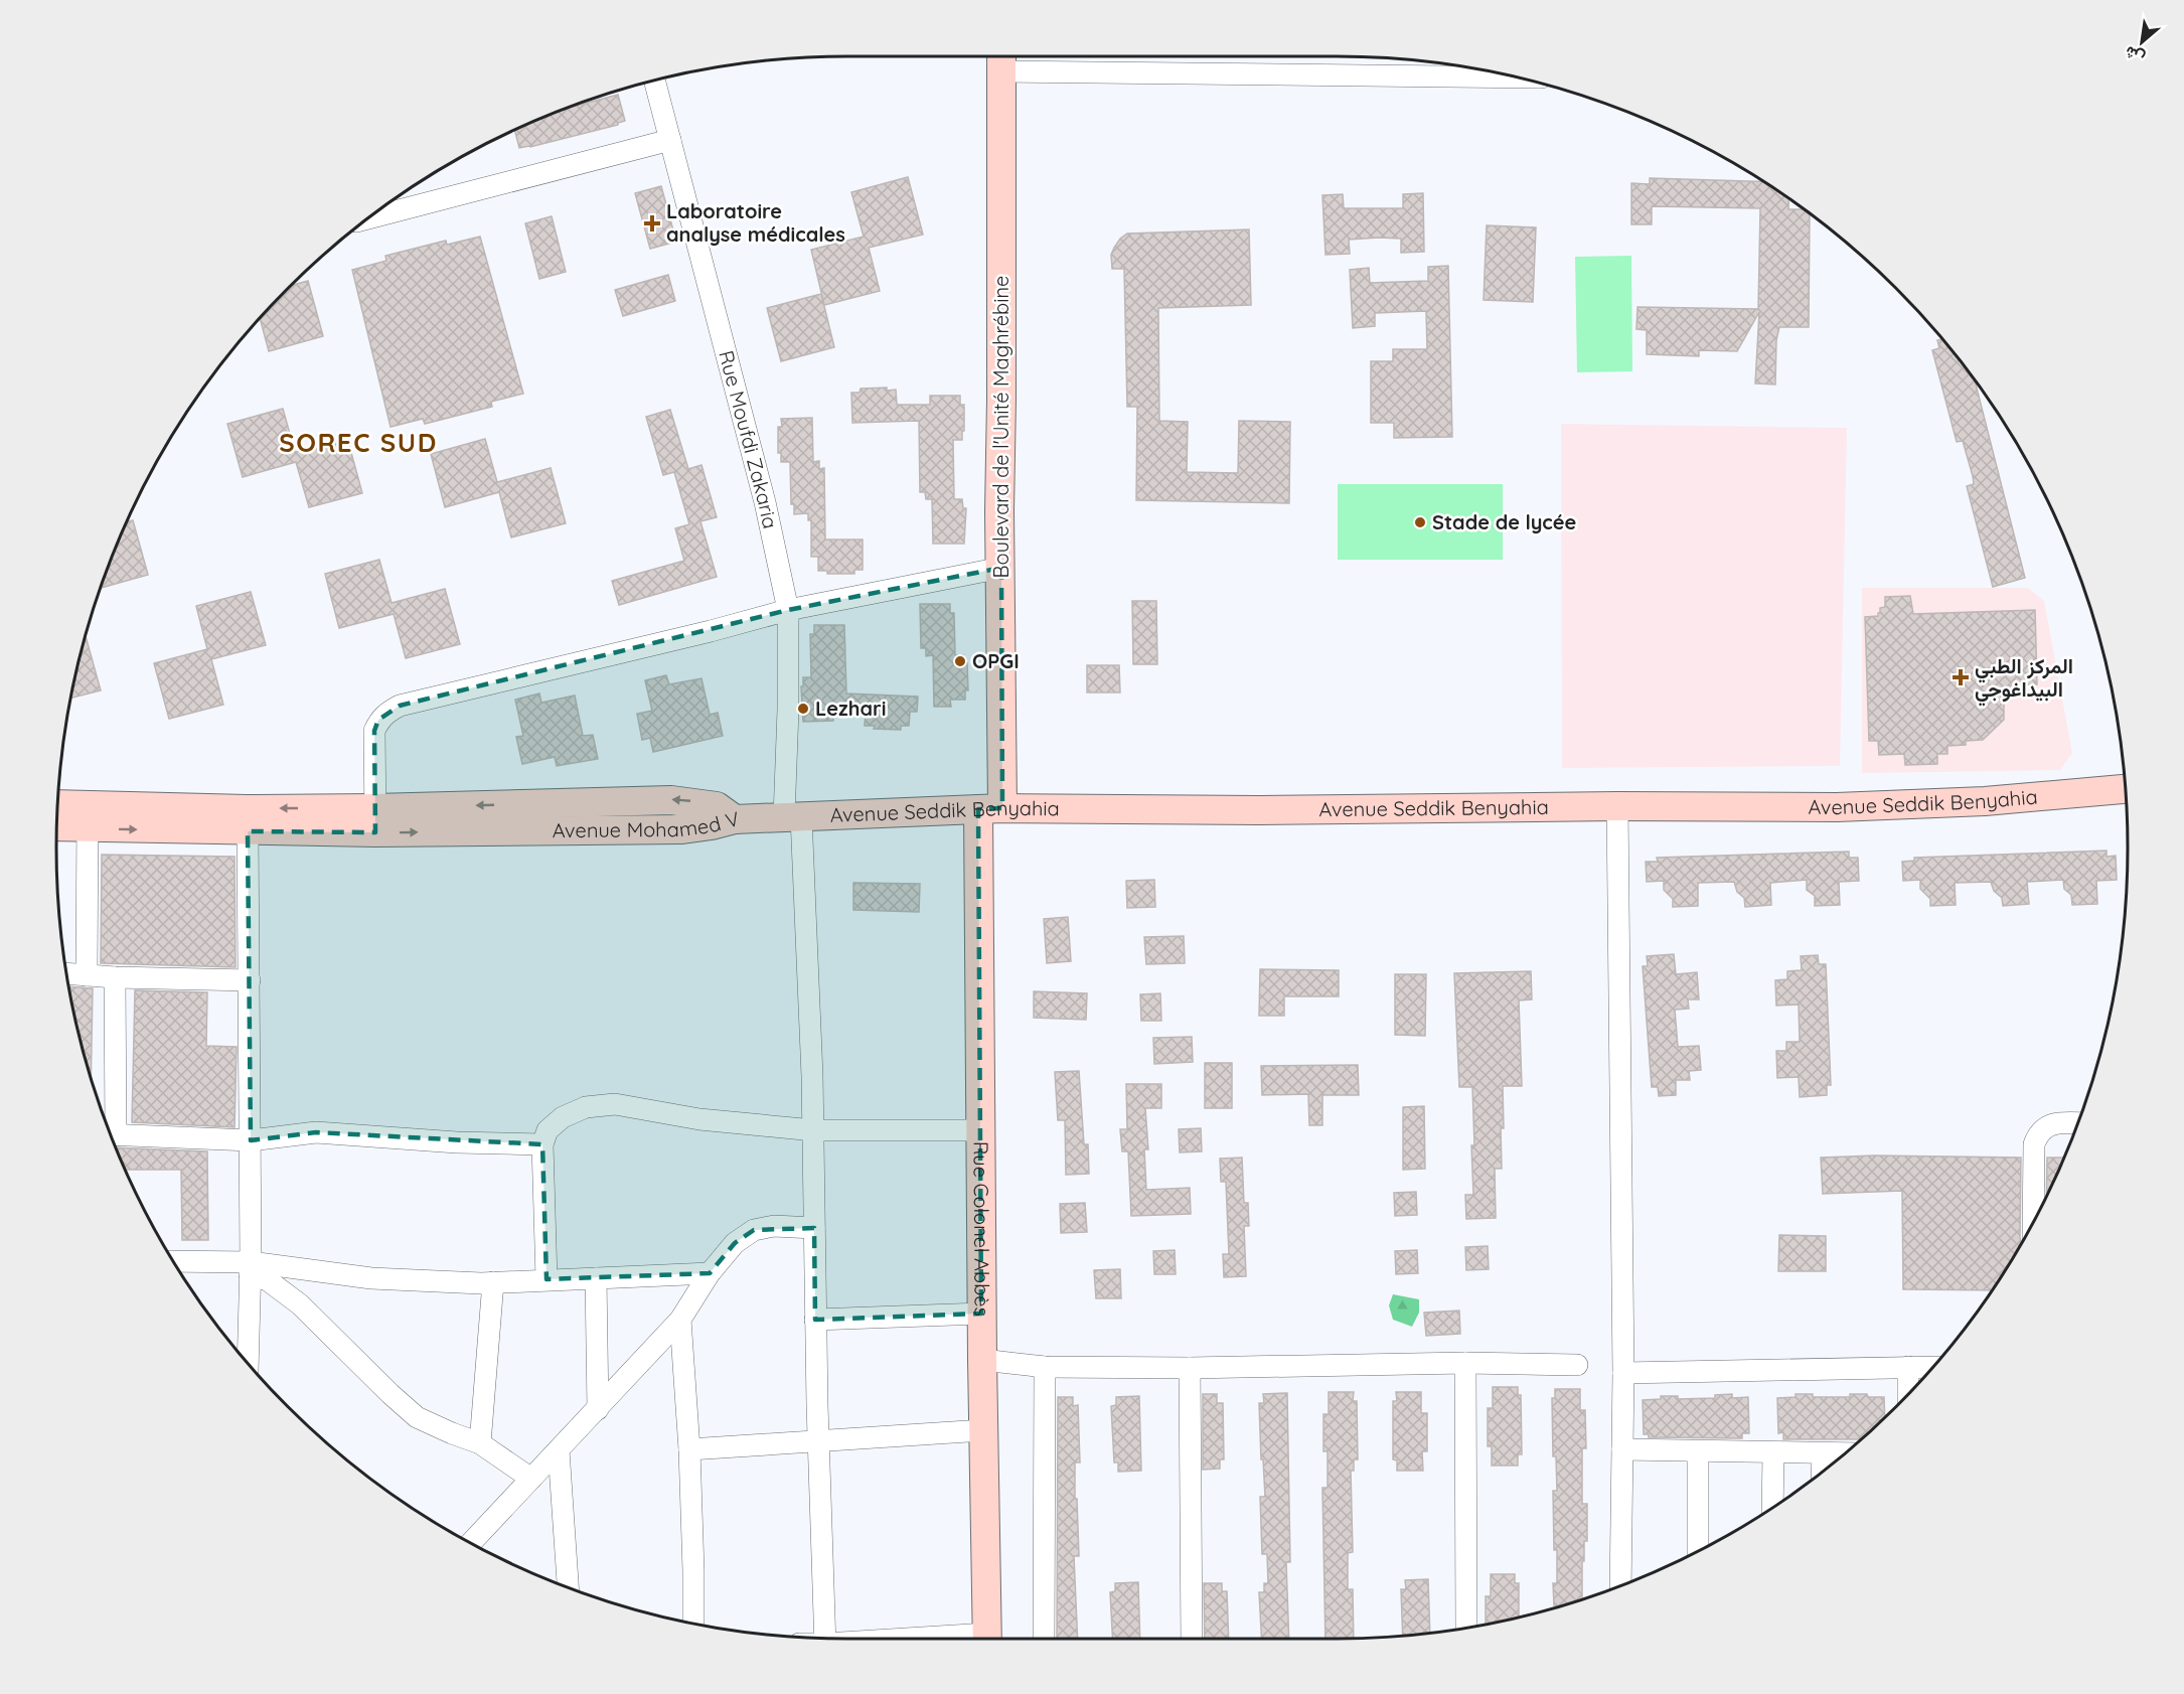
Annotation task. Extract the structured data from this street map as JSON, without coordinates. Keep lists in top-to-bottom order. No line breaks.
{"streets":{"street":["Boulevard de l'Unité Maghrébine","Rue Moufdi Zakaria","Avenue Seddik Benyahia","Avenue Mohamed V","Rue Colonel Abbès"]},"crossings":[["Boulevard de l'Unité Maghrébine","Avenue Seddik Benyahia"],["Boulevard de l'Unité Maghrébine","Rue Colonel Abbès"],["Rue Moufdi Zakaria","Avenue Seddik Benyahia"],["Avenue Seddik Benyahia","Avenue Mohamed V"],["Avenue Seddik Benyahia","Rue Colonel Abbès"]],"districts":["SOREC SUD"],"places":{"health":["Laboratoire analyse médicales","المركز الطبي البيداغوجي"],"other":["Stade de lycée","OPGI","Lezhari"]},"north":"bottom left"}
